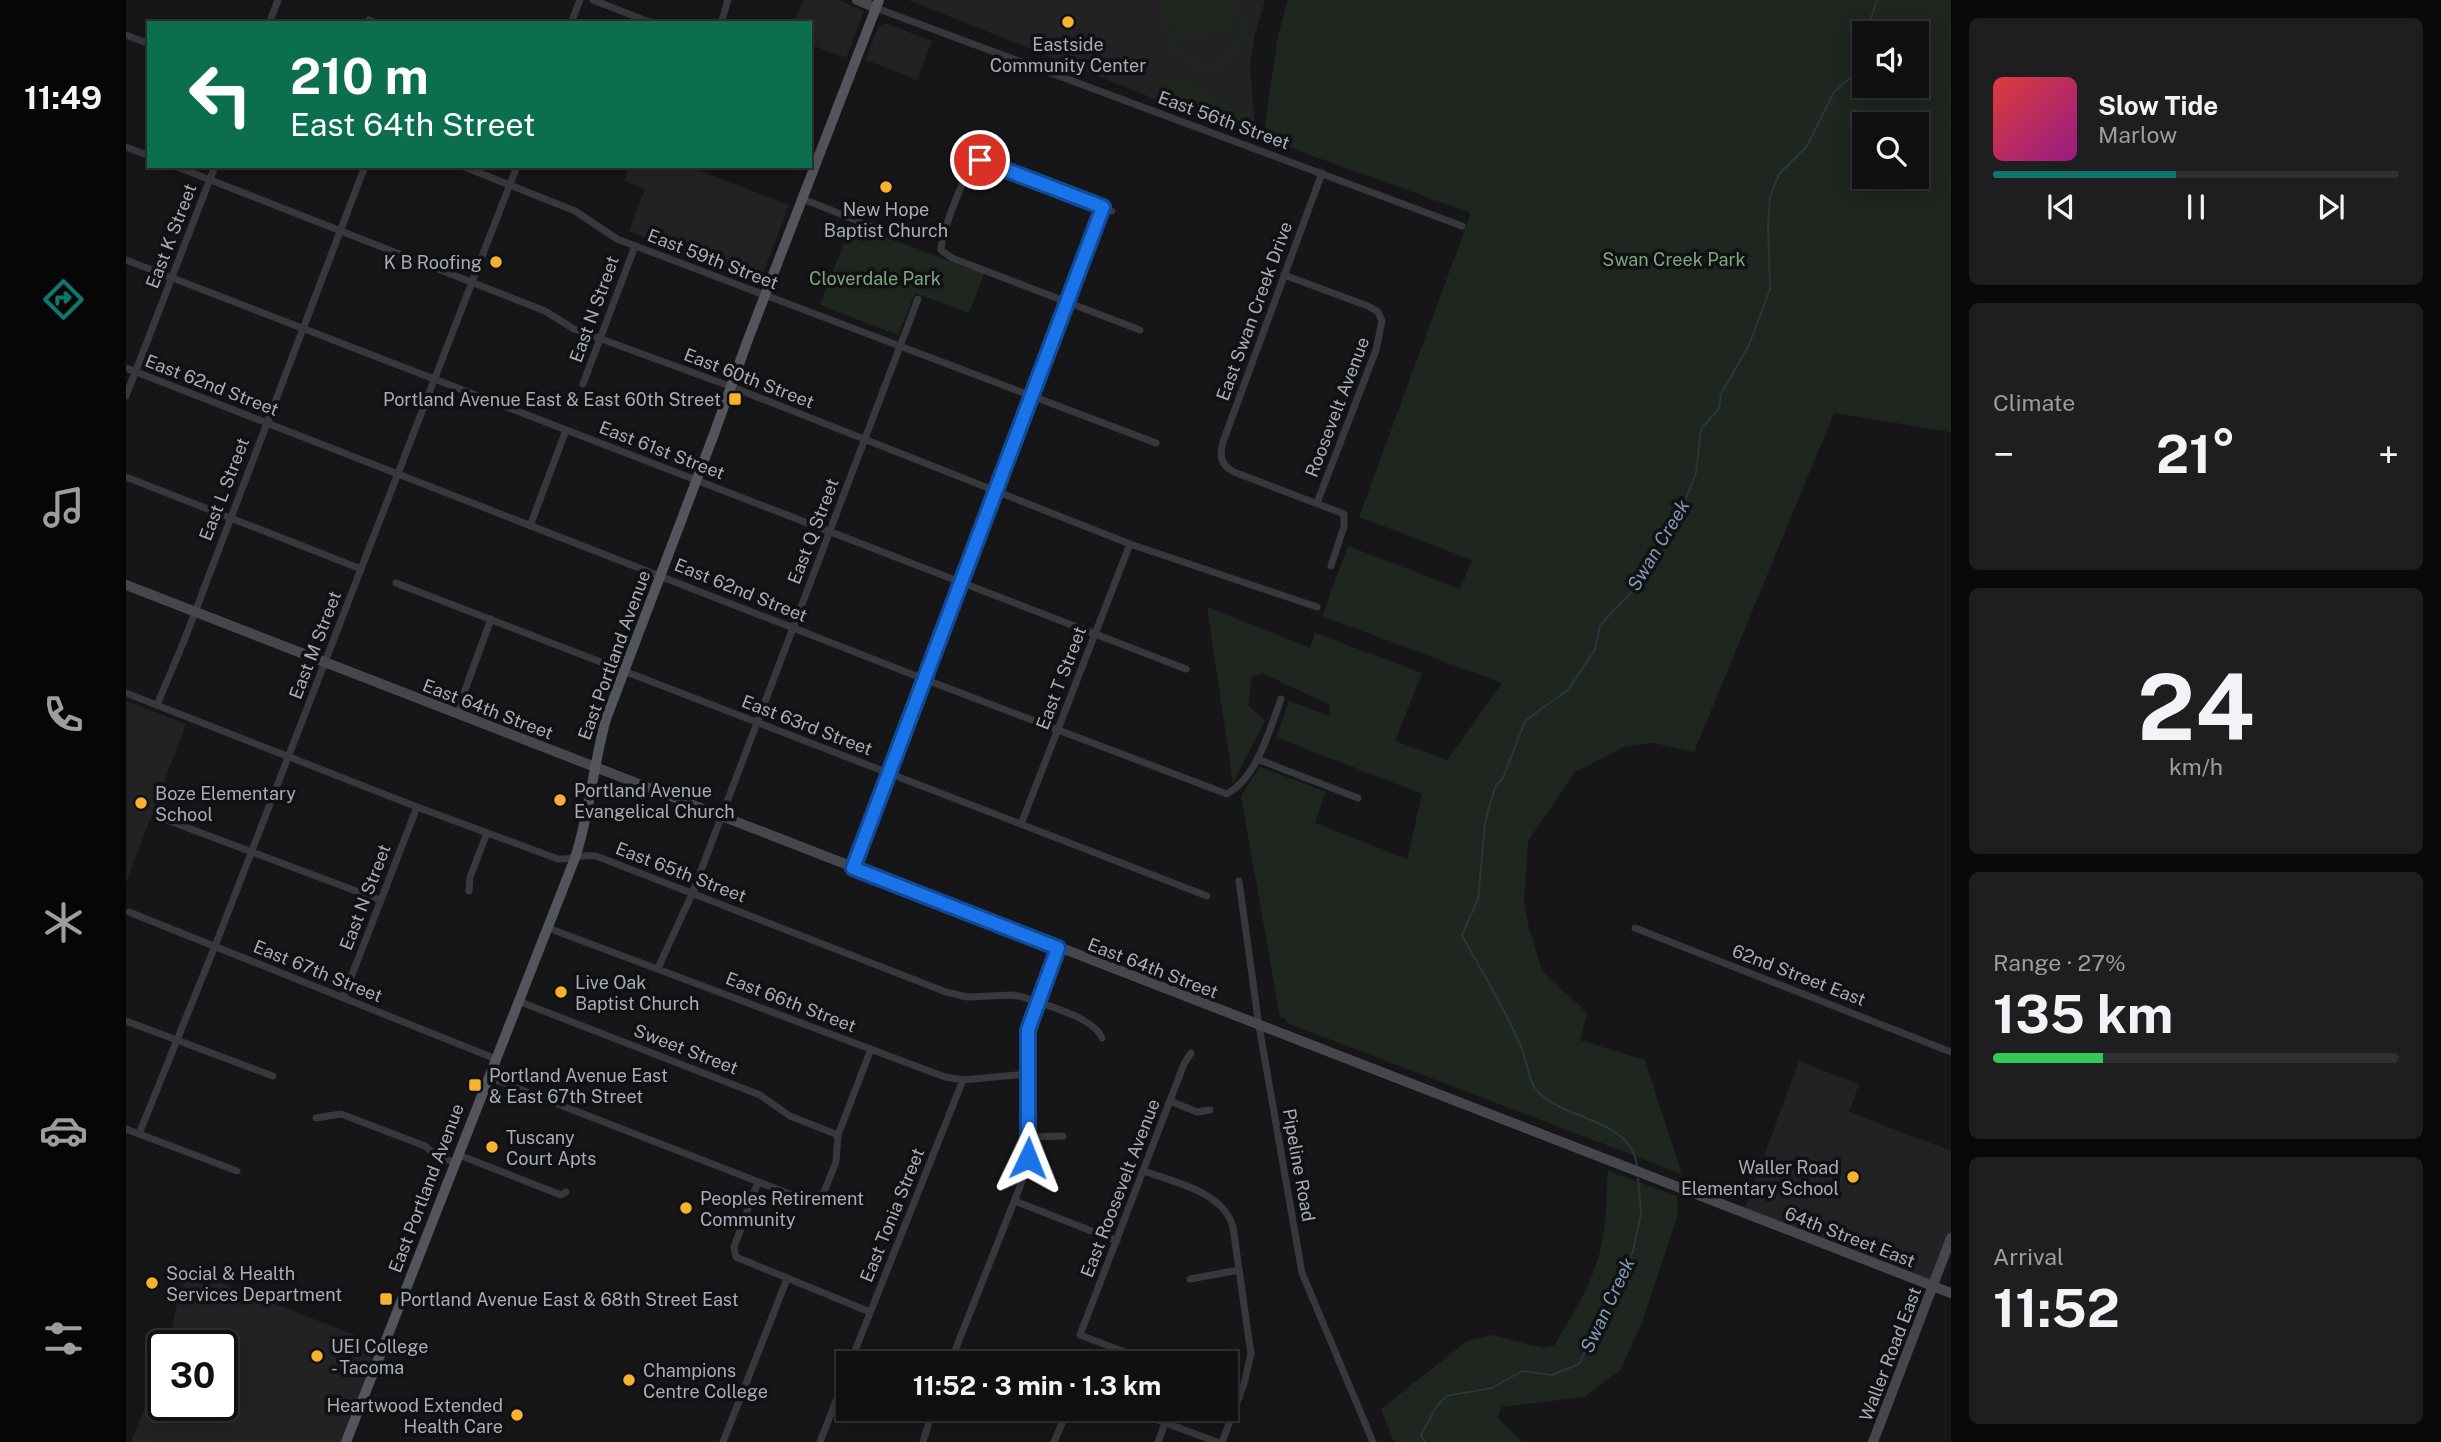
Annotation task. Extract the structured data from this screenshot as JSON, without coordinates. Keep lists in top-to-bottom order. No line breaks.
{"streets":{"main road":["East Portland Avenue"],"street":["East 56th Street","East K Street","East 59th Street","East N Street","East Swan Creek Drive","East 60th Street","East 62nd Street","Roosevelt Avenue","East 61st Street","East L Street","East Q Street","East M Street","East T Street","East 64th Street","East 63rd Street","East 65th Street","East 67th Street","62nd Street East","East 66th Street","Sweet Street","Pipeline Road","East Roosevelt Avenue","East Tonia Street","64th Street East","Waller Road East"]},"crossings":[["East 56th Street","East Swan Creek Drive"],["East 56th Street","East Portland Avenue"],["East K Street","East 60th Street"],["East K Street","East 62nd Street"],["East K Street","East 61st Street"],["East 59th Street","East N Street"],["East 59th Street","East Q Street"],["East 59th Street","East M Street"],["East 59th Street","East Portland Avenue"],["East N Street","East 60th Street"],["East N Street","East 65th Street"],["East N Street","East 67th Street"],["East Swan Creek Drive","Roosevelt Avenue"],["East 60th Street","East L Street"],["East 60th Street","East Q Street"],["East 60th Street","East M Street"],["East 60th Street","East Portland Avenue"],["East 60th Street","East T Street"],["East 62nd Street","East L Street"],["East 62nd Street","East Q Street"],["East 62nd Street","East M Street"],["East 62nd Street","East Portland Avenue"],["East 62nd Street","East T Street"],["East 61st Street","East L Street"],["East 61st Street","East Q Street"],["East 61st Street","East M Street"],["East 61st Street","East Portland Avenue"],["East 61st Street","East T Street"],["East L Street","East 64th Street"],["East L Street","East 65th Street"],["East Q Street","East 64th Street"],["East Q Street","East 63rd Street"],["East Q Street","East 65th Street"],["East Q Street","East 66th Street"],["East M Street","East 64th Street"],["East M Street","East 65th Street"],["East M Street","East 67th Street"],["East Portland Avenue","East 64th Street"],["East Portland Avenue","East 63rd Street"],["East Portland Avenue","East 65th Street"],["East Portland Avenue","East 67th Street"],["East Portland Avenue","East 66th Street"],["East Portland Avenue","Sweet Street"],["East T Street","East 63rd Street"],["East 64th Street","Pipeline Road"],["East 64th Street","64th Street East"],["East 66th Street","East Tonia Street"],["64th Street East","Waller Road East"]],"water":["Swan Creek"],"parks":["Swan Creek Park","Cloverdale Park"],"places":{"other":["Eastside Community Center","New Hope Baptist Church","K B Roofing","Portland Avenue Evangelical Church","Boze Elementary School","Live Oak Baptist Church","Tuscany Court Apts","Waller Road Elementary School","Peoples Retirement Community","Social & Health Services Department","UEI College - Tacoma","Champions Centre College","Heartwood Extended Health Care"],"transit":["Portland Avenue East & East 60th Street","Portland Avenue East & East 67th Street","Portland Avenue East & 68th Street East"]},"page":{"tabs":"11:49","turn":["210 m","East 64th Street"],"song":["Slow Tide","Marlow"],"tile":["Climate",["24","km/h"],["Range · 27%","135 km"],["Arrival","11:52"]],"heat":["−","21°","+"],"limit":"30","trip":"11:52 · 3 min · 1.3 km"}}
